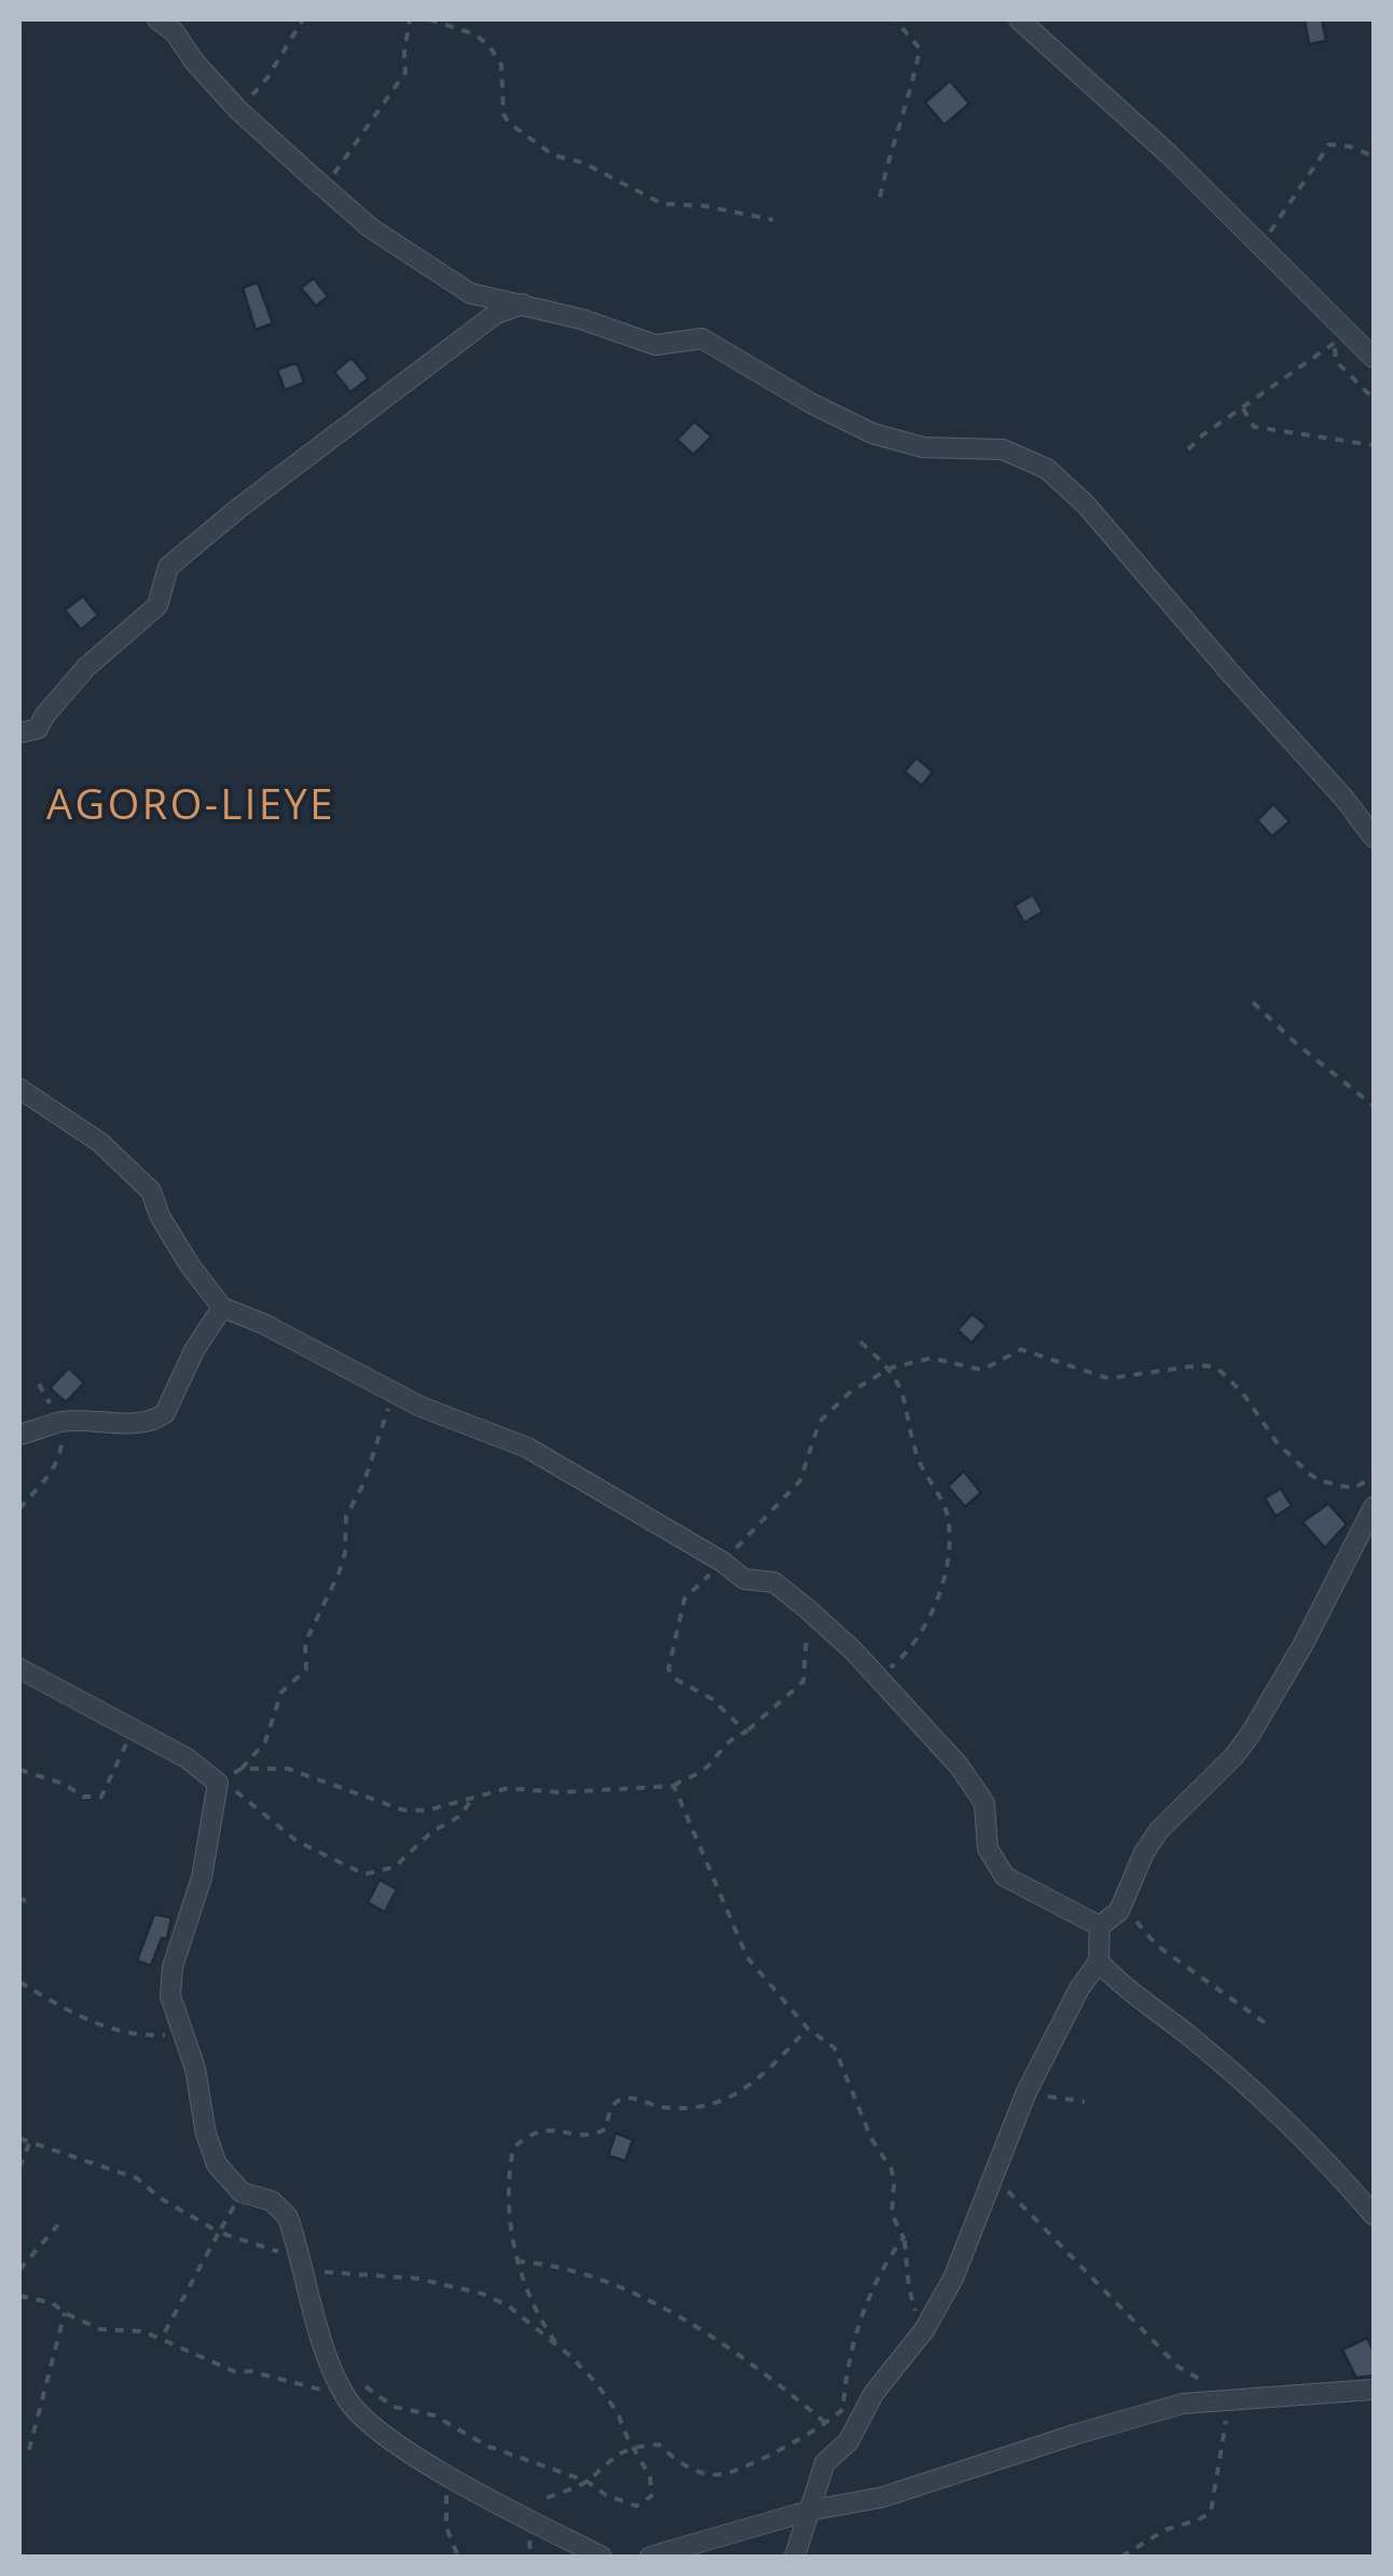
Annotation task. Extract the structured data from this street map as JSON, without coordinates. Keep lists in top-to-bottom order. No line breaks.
{"districts":["AGORO-LIEYE"]}
